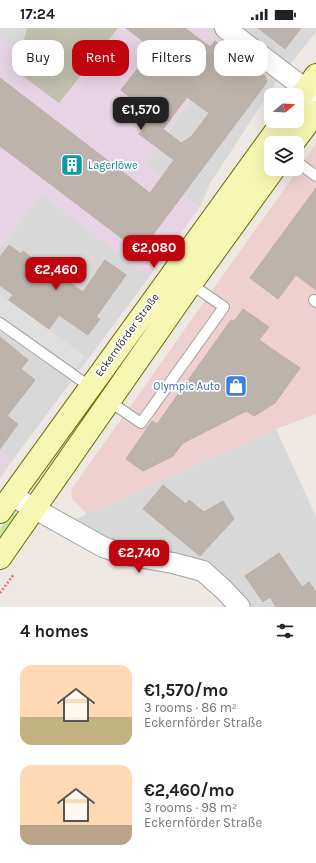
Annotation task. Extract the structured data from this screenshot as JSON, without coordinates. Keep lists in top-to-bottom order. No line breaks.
{"streets":{"main road":["Eckernförder Straße"]},"places":{"building":["Lagerlöwe"],"shop":["Olympic Auto"]},"north":"right","page":{"status":"17:24","chip":["Buy","Rent","Filters","New"],"price":["€1,570","€2,080","€2,460","€2,740"],"heading":"4 homes","list":[{"name":"€1,570/mo","note":"3 rooms · 86 m² · Eckernförder Straße"},{"name":"€2,460/mo","note":"3 rooms · 98 m² · Eckernförder Straße"}]}}
